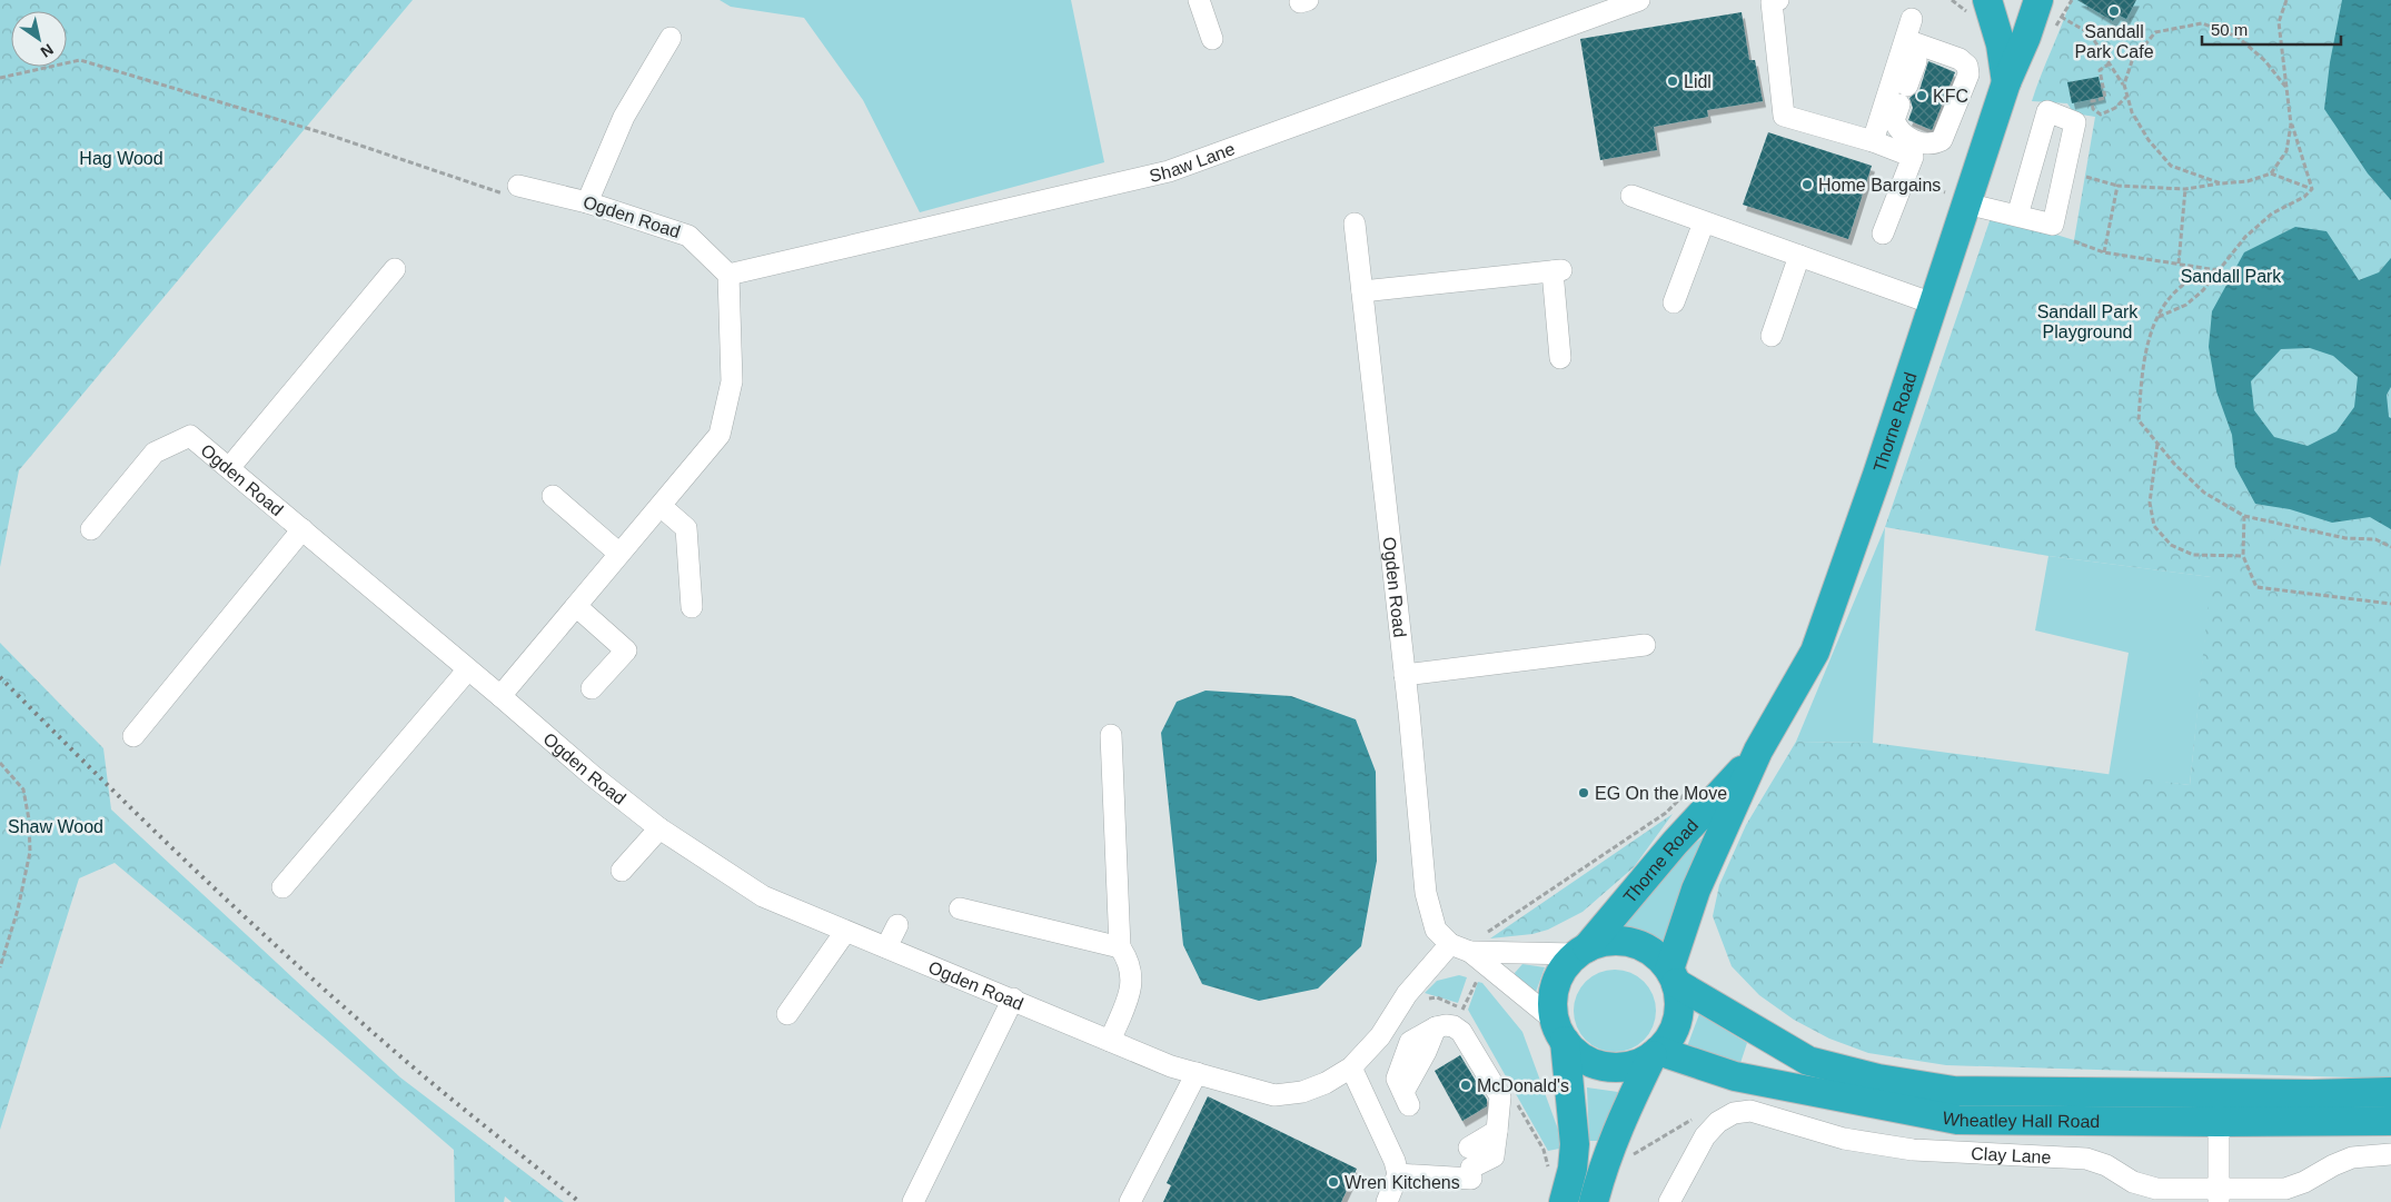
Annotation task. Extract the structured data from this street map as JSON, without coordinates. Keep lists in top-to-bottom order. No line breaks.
{"streets":{"highway":["Thorne Road","Wheatley Hall Road"],"street":["Shaw Lane","Ogden Road","Clay Lane"]},"crossings":[["Shaw Lane","Ogden Road"],["Ogden Road","Thorne Road"],["Ogden Road","Wheatley Hall Road"],["Thorne Road","Wheatley Hall Road"]],"parks":["Hag Wood","Sandall Park","Sandall Park Playground","Shaw Wood"],"places":["Sandall Park Cafe","Lidl","KFC","Home Bargains","EG On the Move","McDonald's","Wren Kitchens"],"scale_bar":"50 m","north":"bottom right"}
